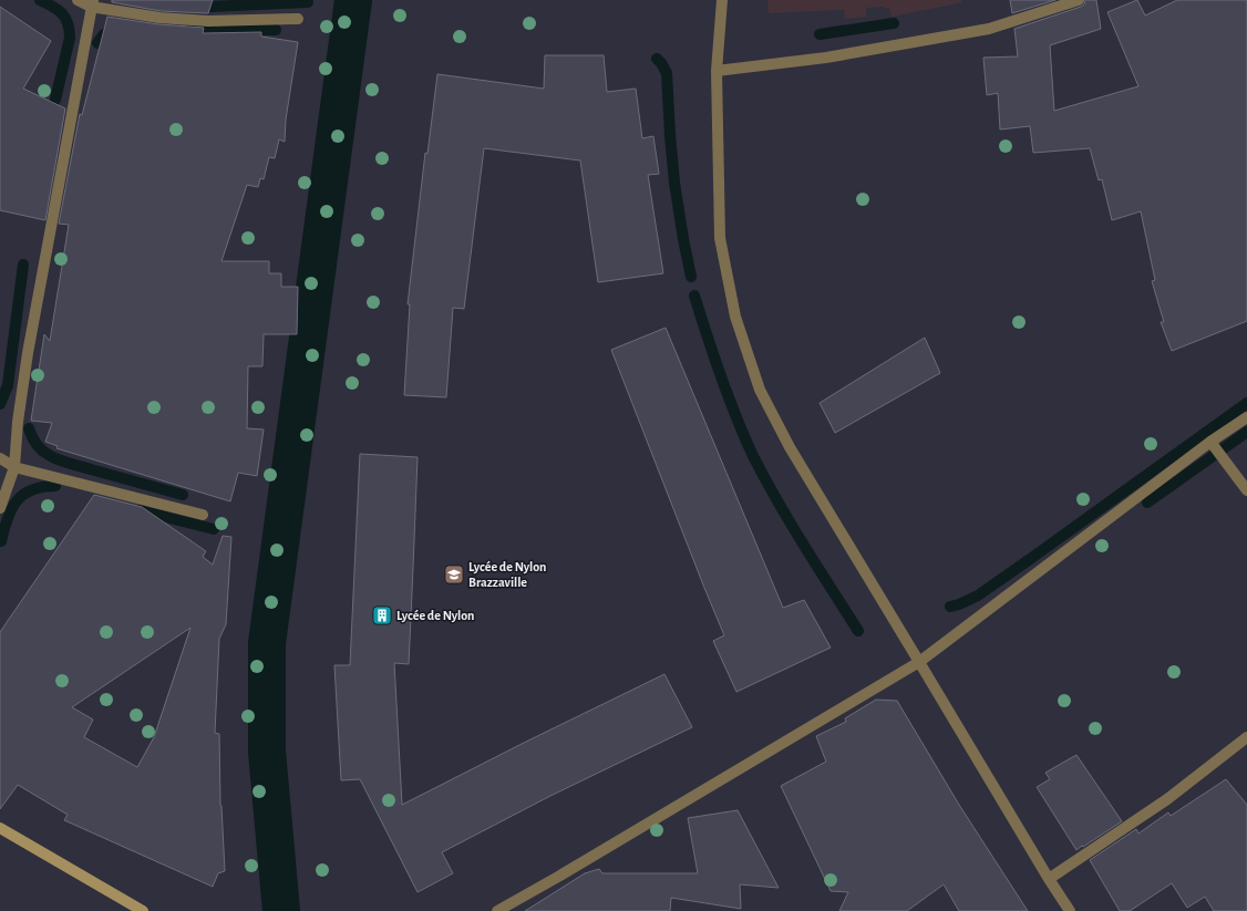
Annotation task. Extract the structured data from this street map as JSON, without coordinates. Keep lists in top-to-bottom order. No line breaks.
{"places":{"school or university":["Lycée de Nylon Brazzaville"],"building":["Lycée de Nylon"]}}
